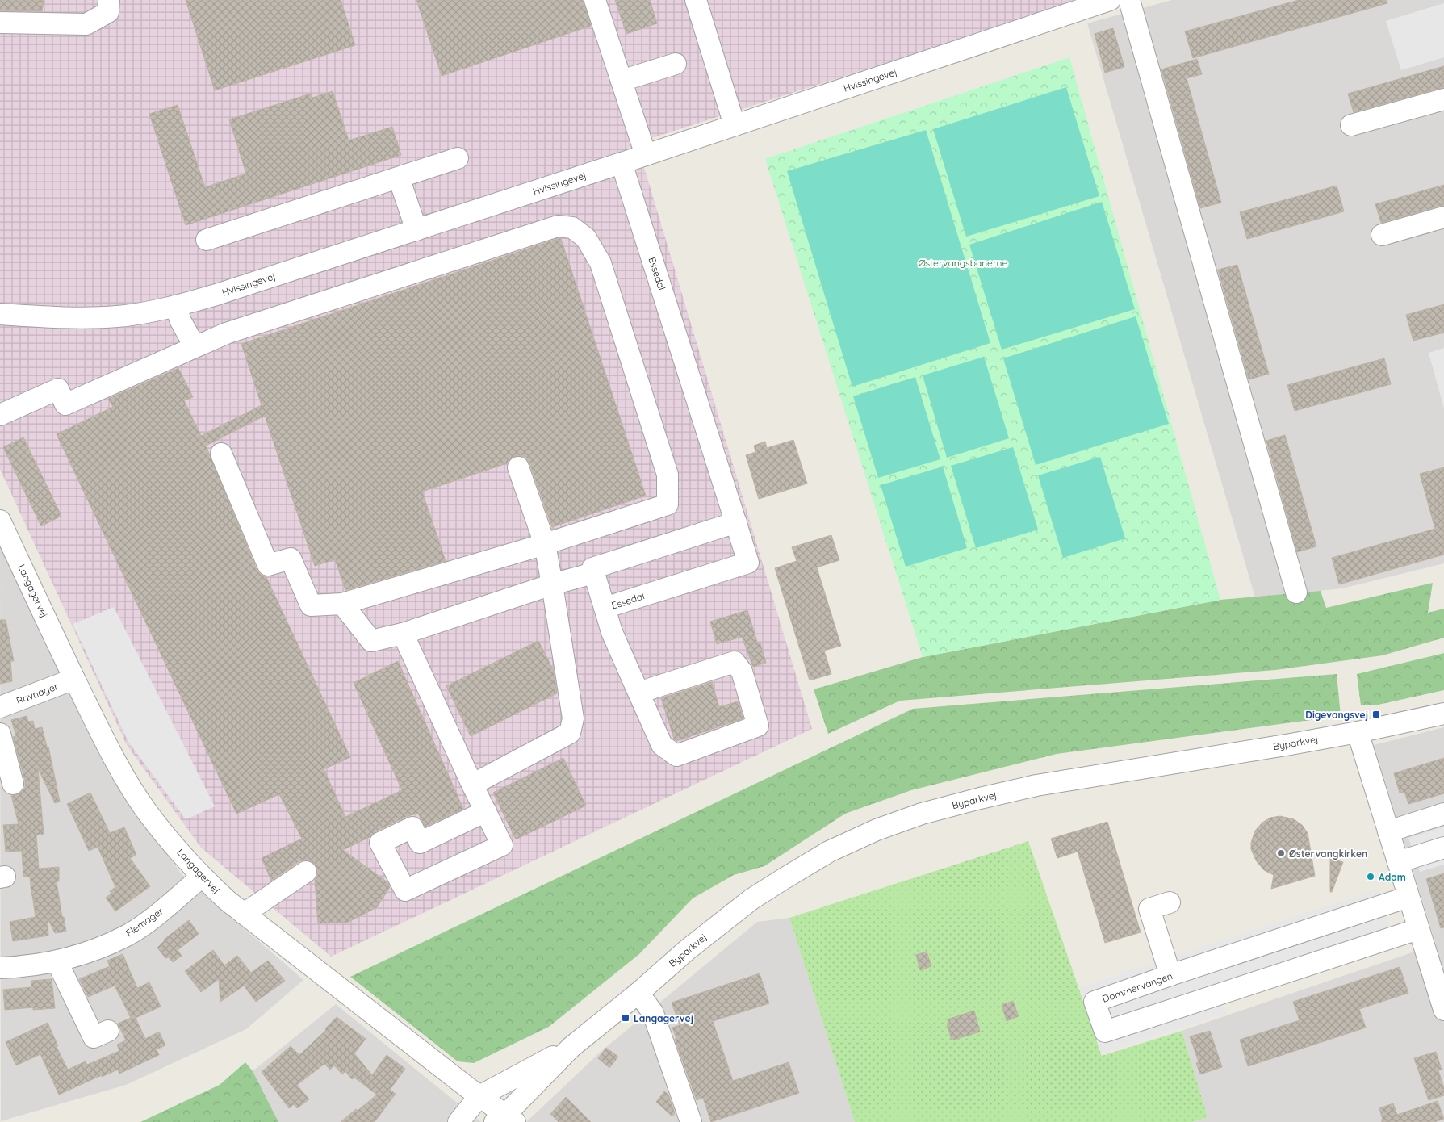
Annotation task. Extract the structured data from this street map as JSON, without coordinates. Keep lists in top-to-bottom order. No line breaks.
{"streets":{"street":["Hvissingevej","Essedal","Langagervej","Ravnager","Byparkvej","Flemager","Dommervangen"]},"crossings":[["Hvissingevej","Essedal"],["Langagervej","Ravnager"],["Langagervej","Byparkvej"],["Langagervej","Flemager"]],"parks":["Østervangsbanerne"],"places":{"transit":["Digevangsvej","Langagervej"],"other":["Østervangkirken","Adam"]}}
